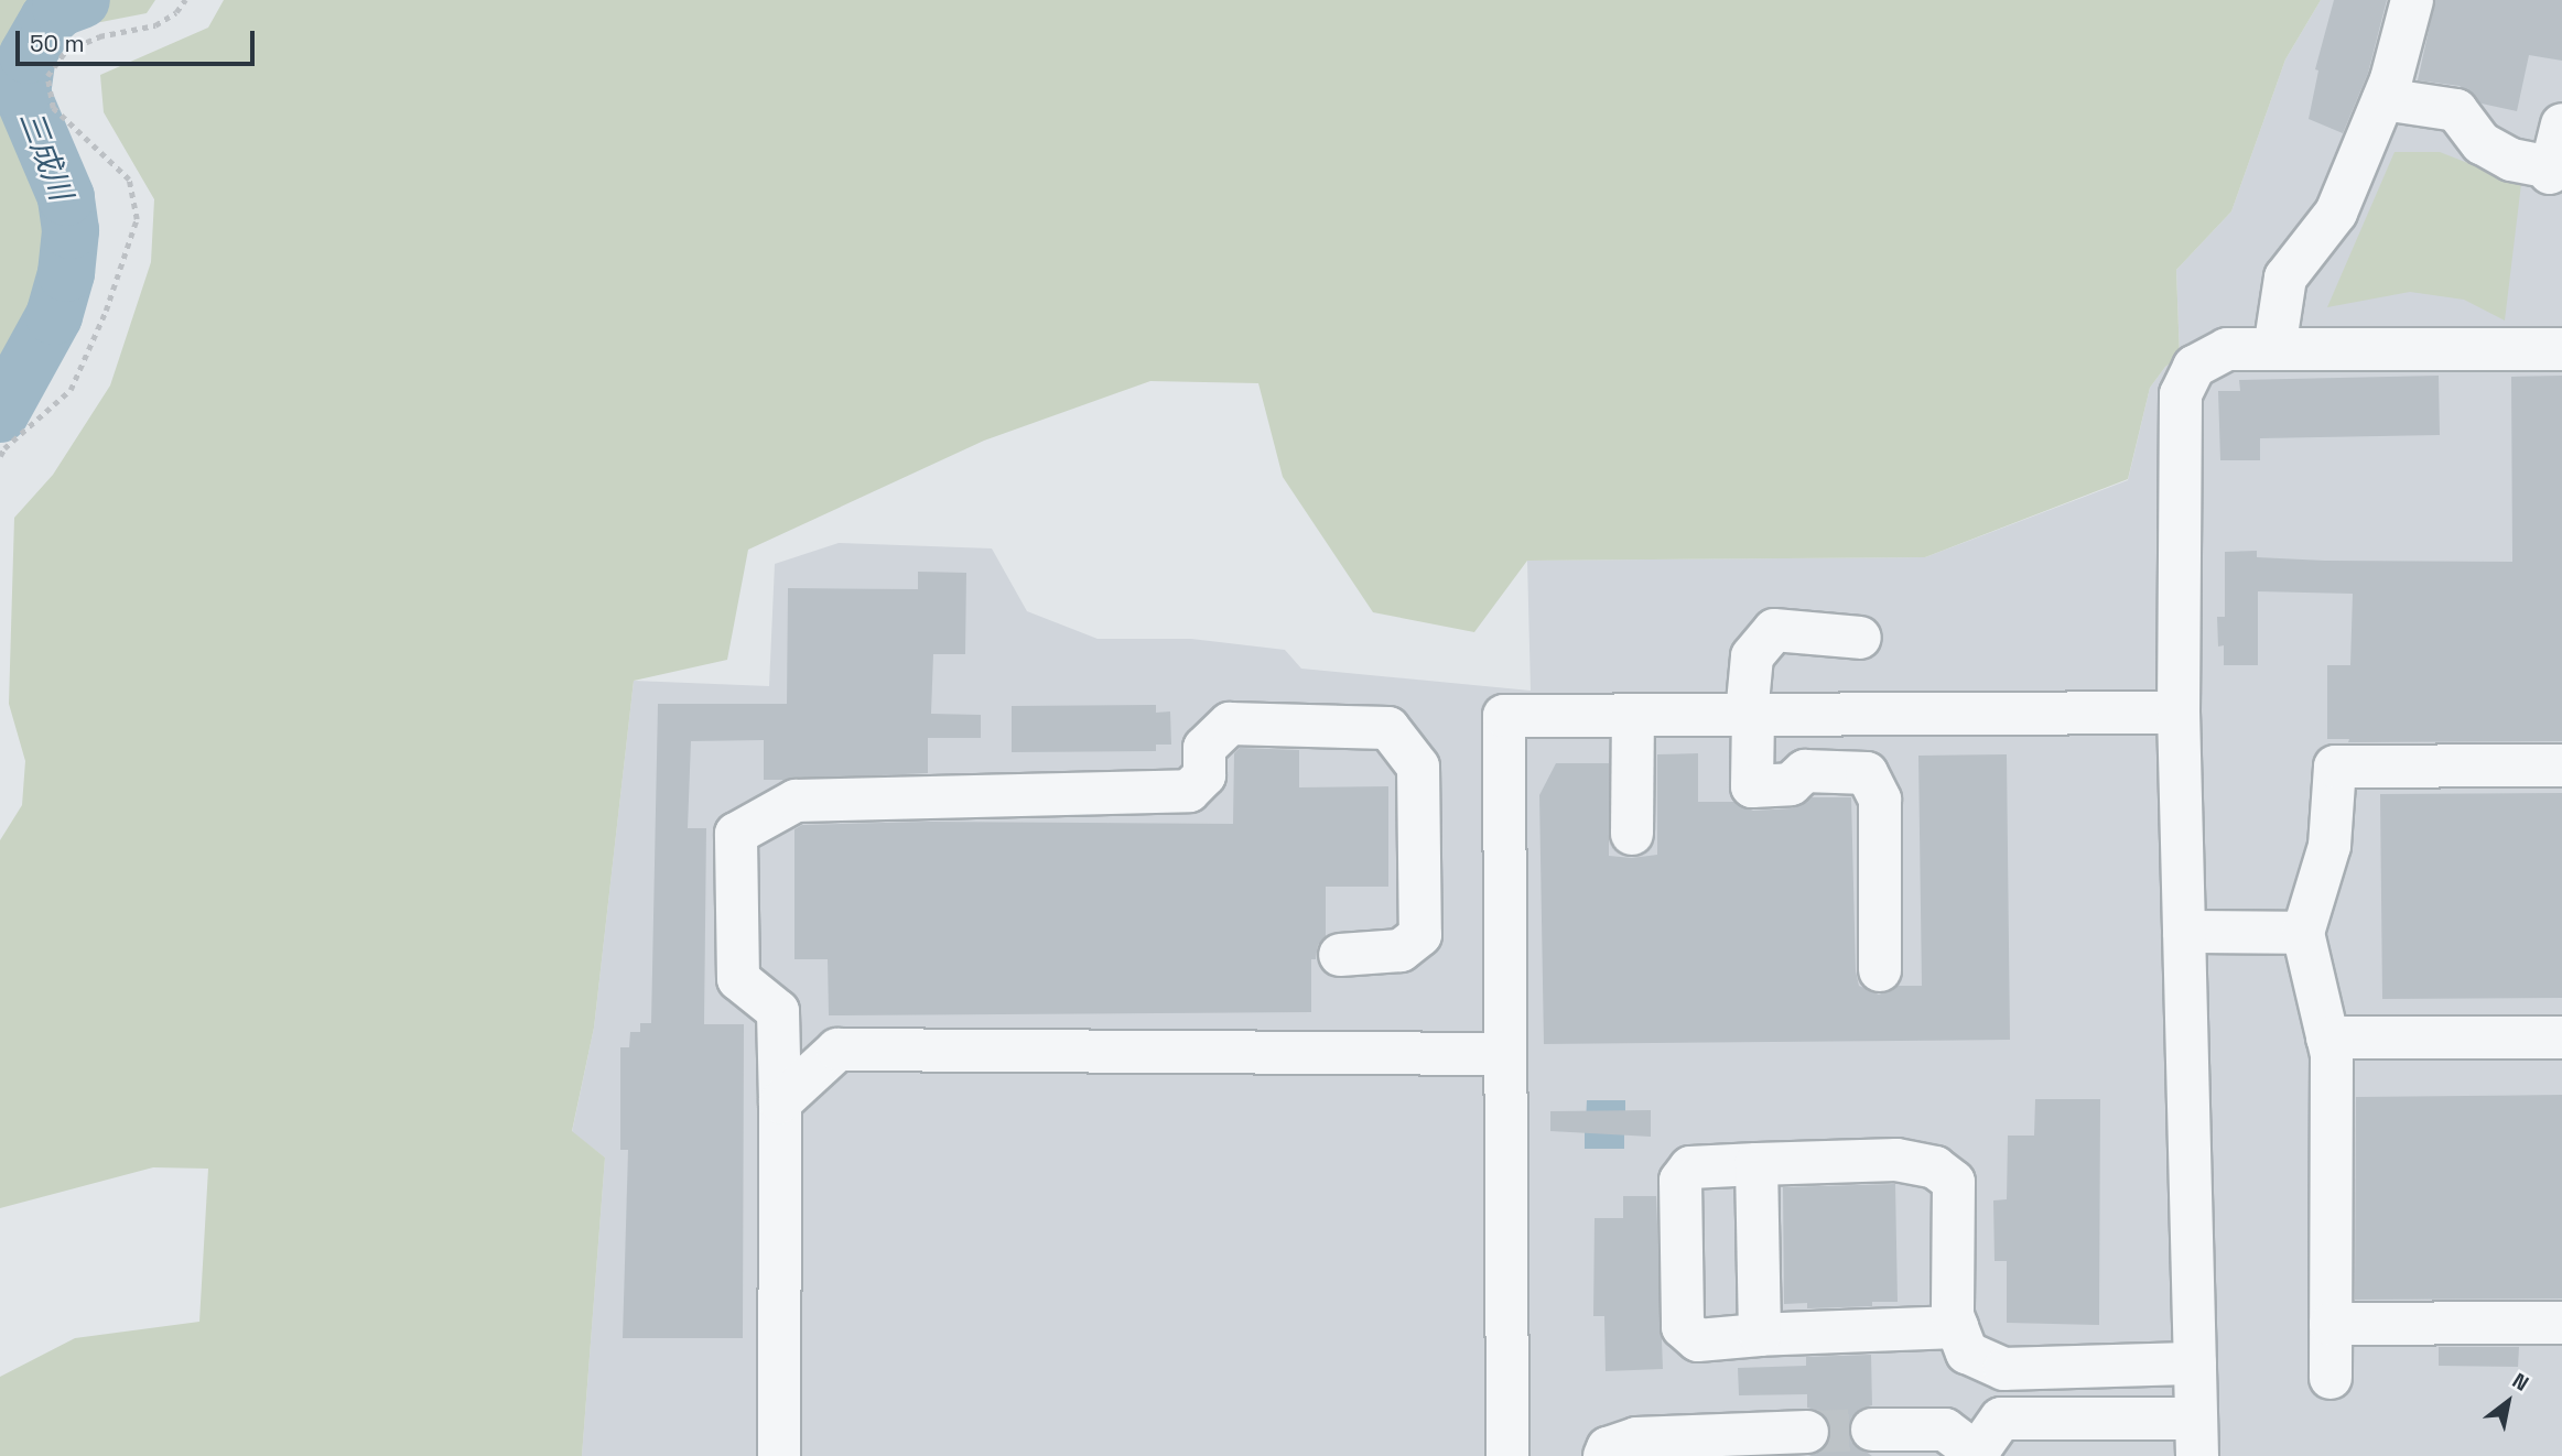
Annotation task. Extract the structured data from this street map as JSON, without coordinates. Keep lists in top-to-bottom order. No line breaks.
{"water":["三成川"],"scale_bar":"50 m","north":"top right"}
